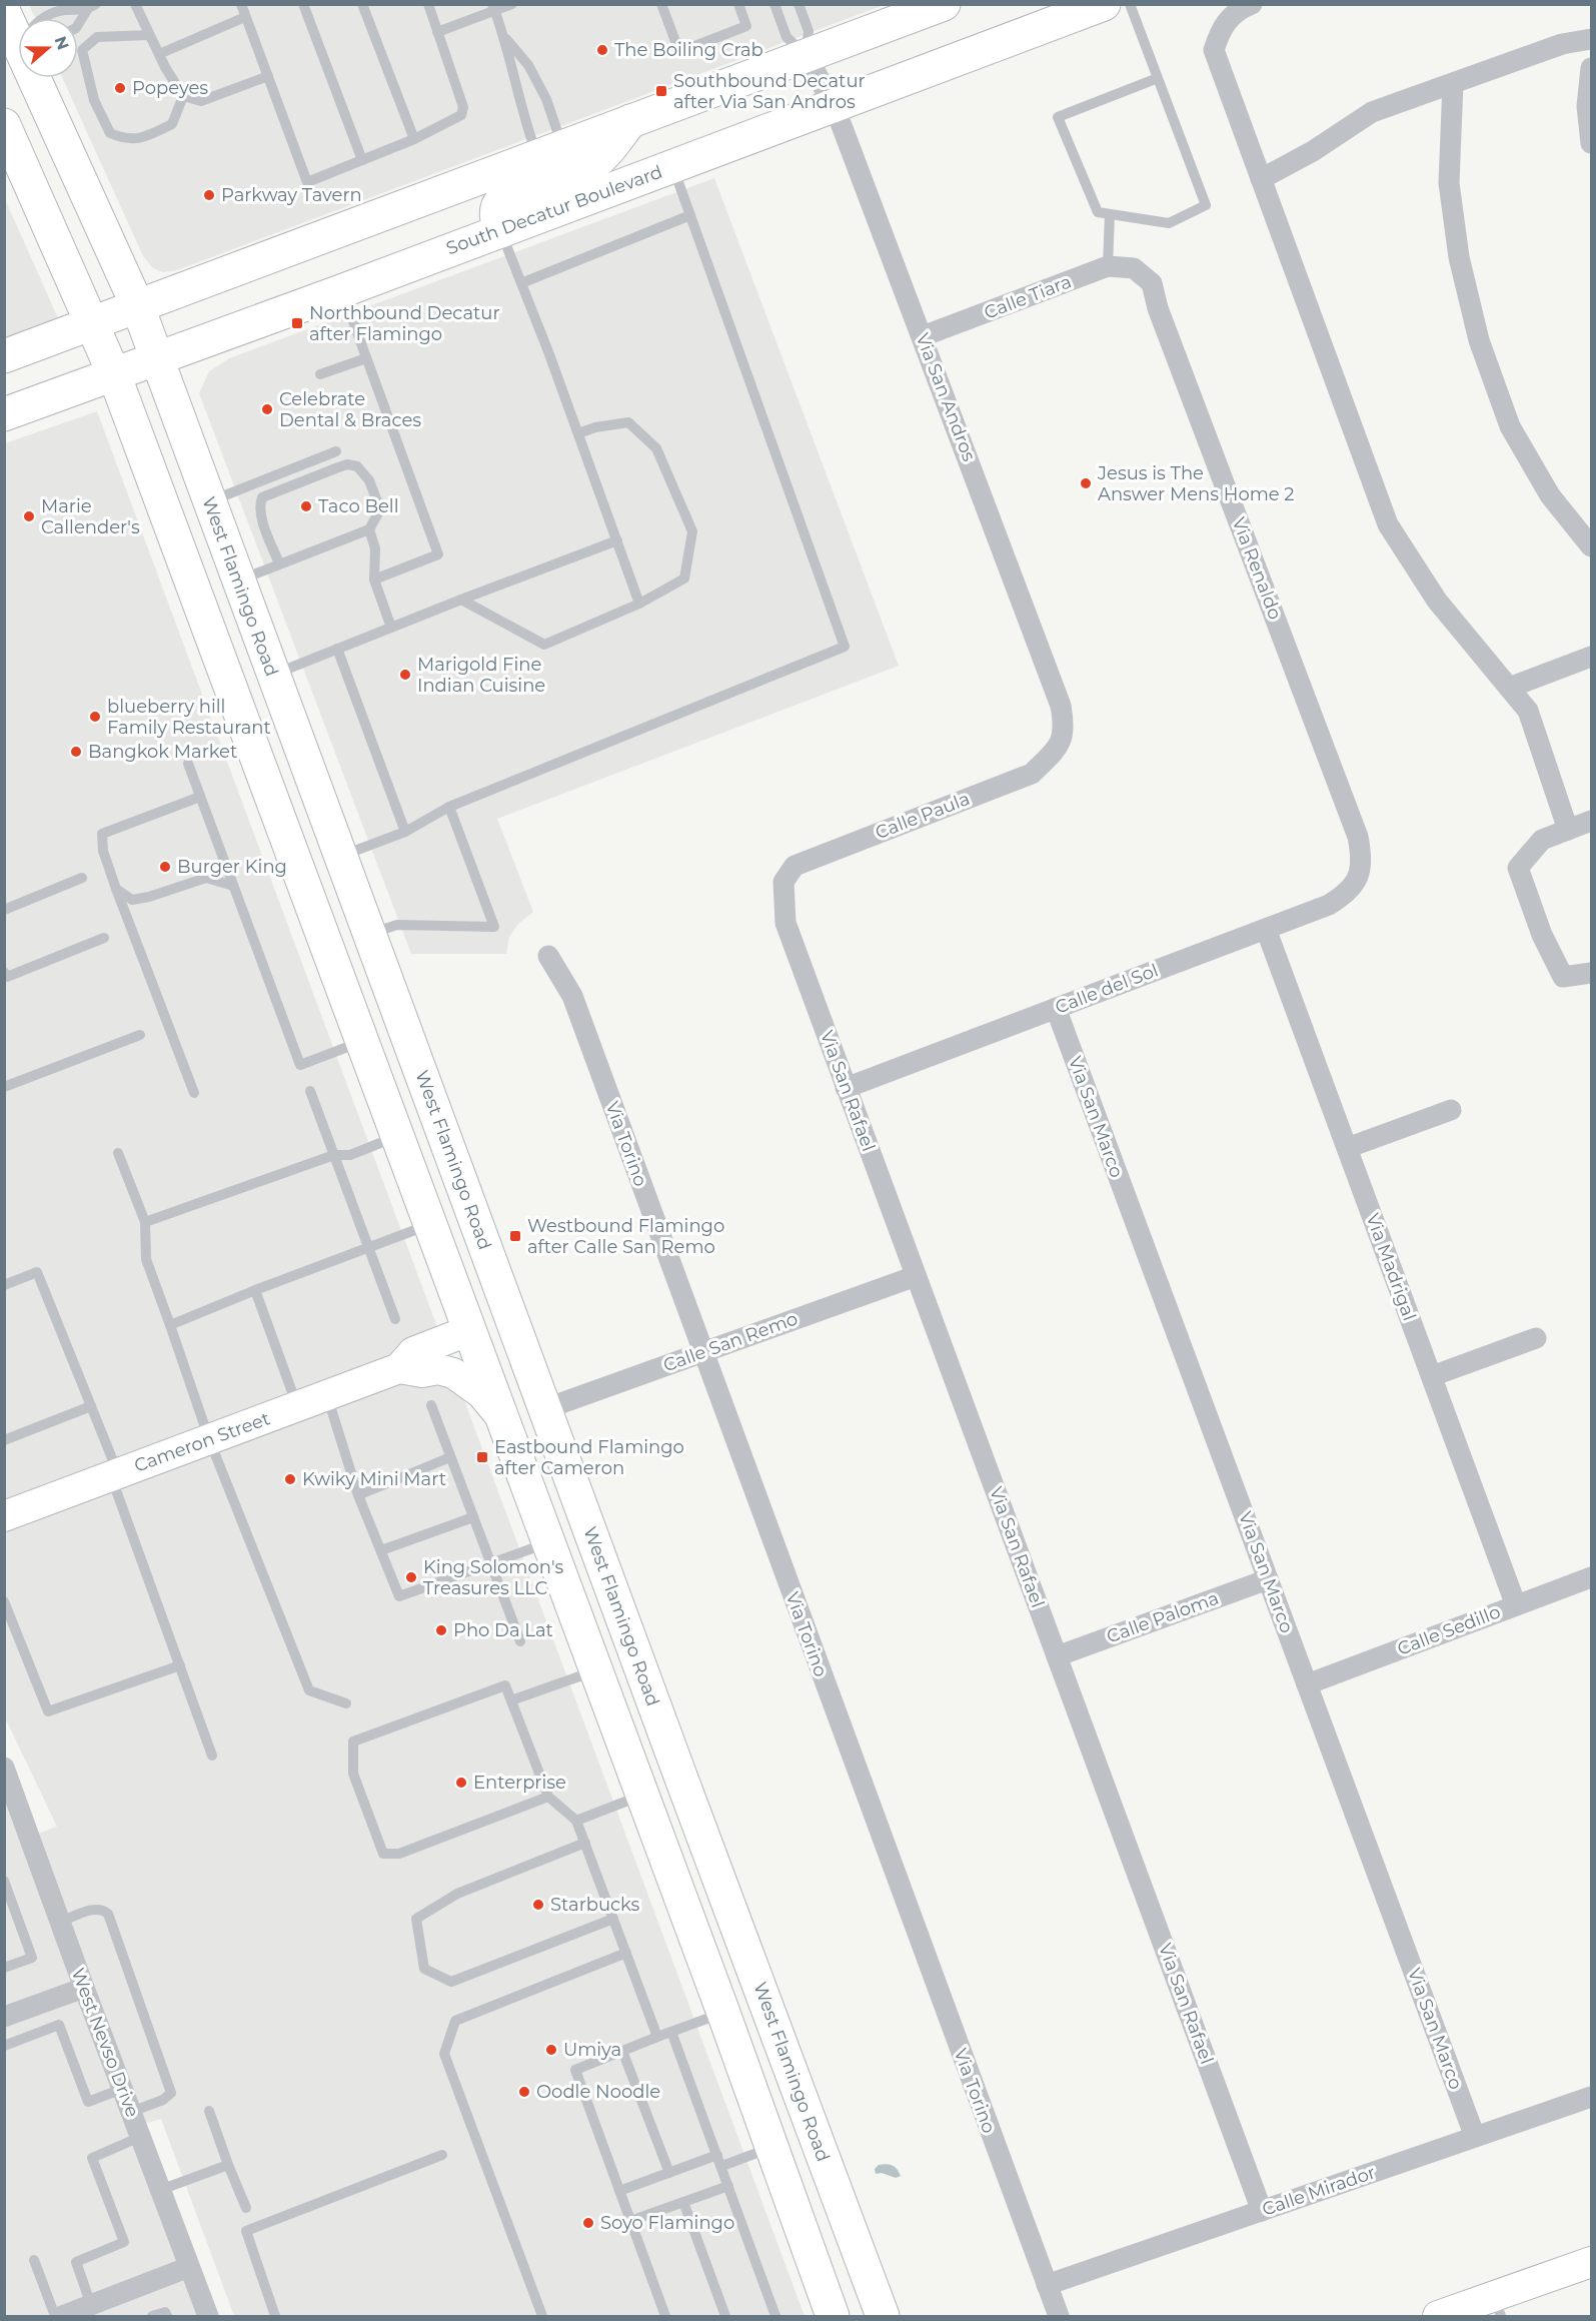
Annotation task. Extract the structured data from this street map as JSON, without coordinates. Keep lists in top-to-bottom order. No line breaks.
{"streets":{"main road":["South Decatur Boulevard","West Flamingo Road"],"street":["Calle Tiara","Via San Andros","Via Renaldo","Calle Paula","Calle del Sol","Via San Rafael","Via San Marco","Via Torino","Via Madrigal","Calle San Remo","Cameron Street","Calle Paloma","Calle Sedillo","West Nevso Drive","Calle Mirador"]},"crossings":[["South Decatur Boulevard","Via San Andros"],["South Decatur Boulevard","West Flamingo Road"],["Calle Tiara","Via San Andros"],["Calle Tiara","Via Renaldo"],["Via San Andros","Calle Paula"],["Via Renaldo","Calle del Sol"],["West Flamingo Road","Calle San Remo"],["Calle Paula","Via San Rafael"],["Calle del Sol","Via San Rafael"],["Calle del Sol","Via San Marco"],["Calle del Sol","Via Madrigal"],["Via San Rafael","Calle San Remo"],["Via San Rafael","Calle Paloma"],["Via San Rafael","Calle Mirador"],["Via San Marco","Calle Paloma"],["Via San Marco","Calle Sedillo"],["Via San Marco","Calle Mirador"],["Via Torino","Calle San Remo"],["Via Torino","Calle Mirador"],["Via Madrigal","Calle Sedillo"]],"places":{"other":["The Boiling Crab","Popeyes","Parkway Tavern","Celebrate Dental & Braces","Jesus is The Answer Mens Home 2","Taco Bell","Marie Callender's","Marigold Fine Indian Cuisine","blueberry hill Family Restaurant","Bangkok Market","Burger King","Kwiky Mini Mart","King Solomon's Treasures LLC","Pho Da Lat","Enterprise","Starbucks","Umiya","Oodle Noodle","Soyo Flamingo"],"transit":["Southbound Decatur after Via San Andros","Northbound Decatur after Flamingo","Westbound Flamingo after Calle San Remo","Eastbound Flamingo after Cameron"]},"north":"right"}
